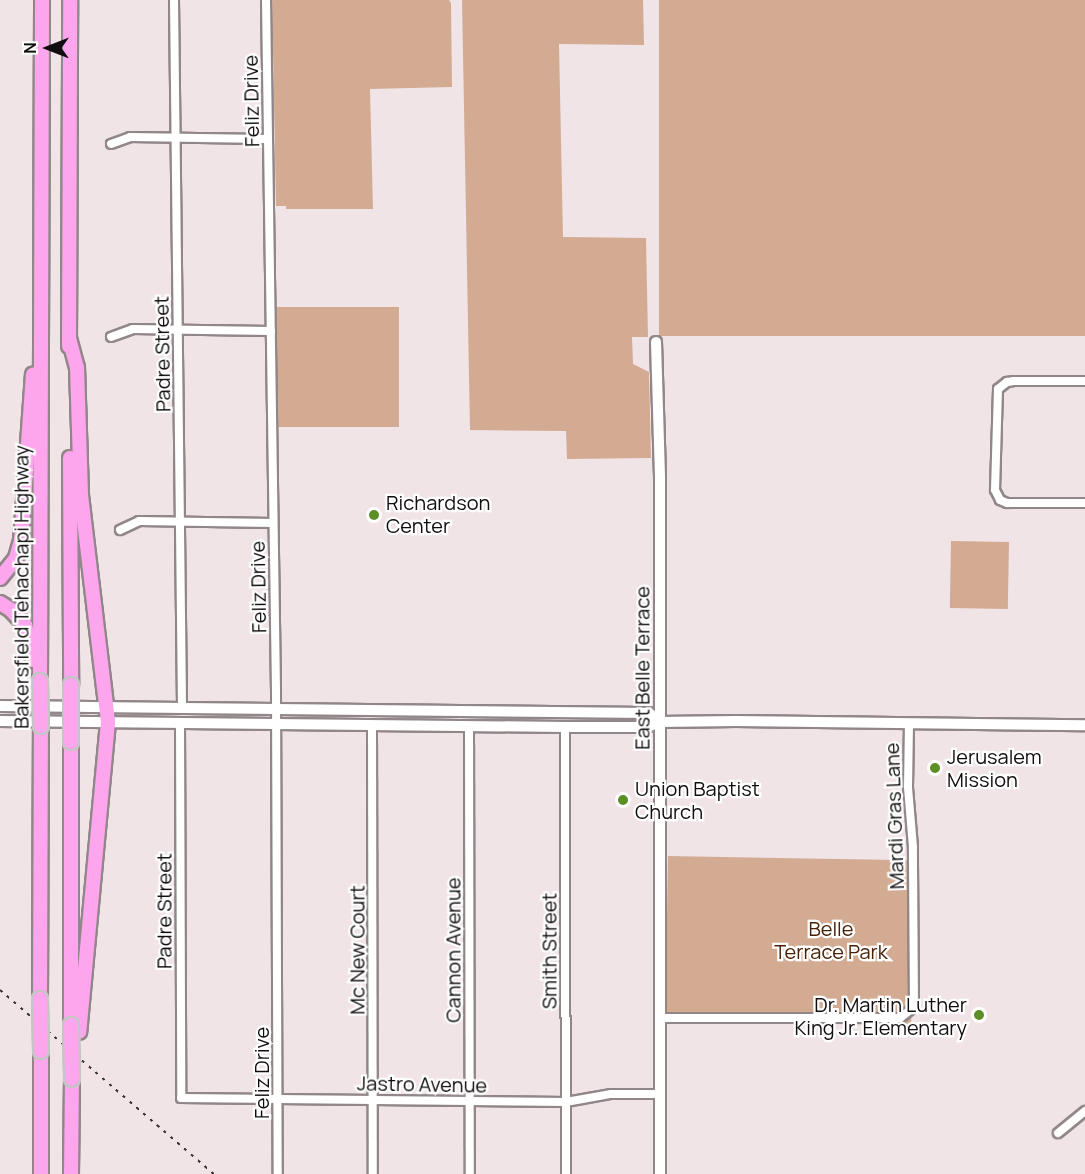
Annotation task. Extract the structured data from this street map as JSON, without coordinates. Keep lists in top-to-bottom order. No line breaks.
{"streets":{"highway":["Bakersfield Tehachapi Highway"],"street":["Feliz Drive","Padre Street","East Belle Terrace","Mardi Gras Lane","Mc New Court","Cannon Avenue","Smith Street","Jastro Avenue"]},"crossings":[["Feliz Drive","Jastro Avenue"],["Padre Street","Jastro Avenue"],["East Belle Terrace","Mardi Gras Lane"],["East Belle Terrace","Jastro Avenue"],["Mc New Court","Jastro Avenue"],["Cannon Avenue","Jastro Avenue"],["Smith Street","Jastro Avenue"]],"parks":["Belle Terrace Park"],"places":["Richardson Center","Jerusalem Mission","Union Baptist Church","Dr. Martin Luther King Jr. Elementary"],"north":"left"}
